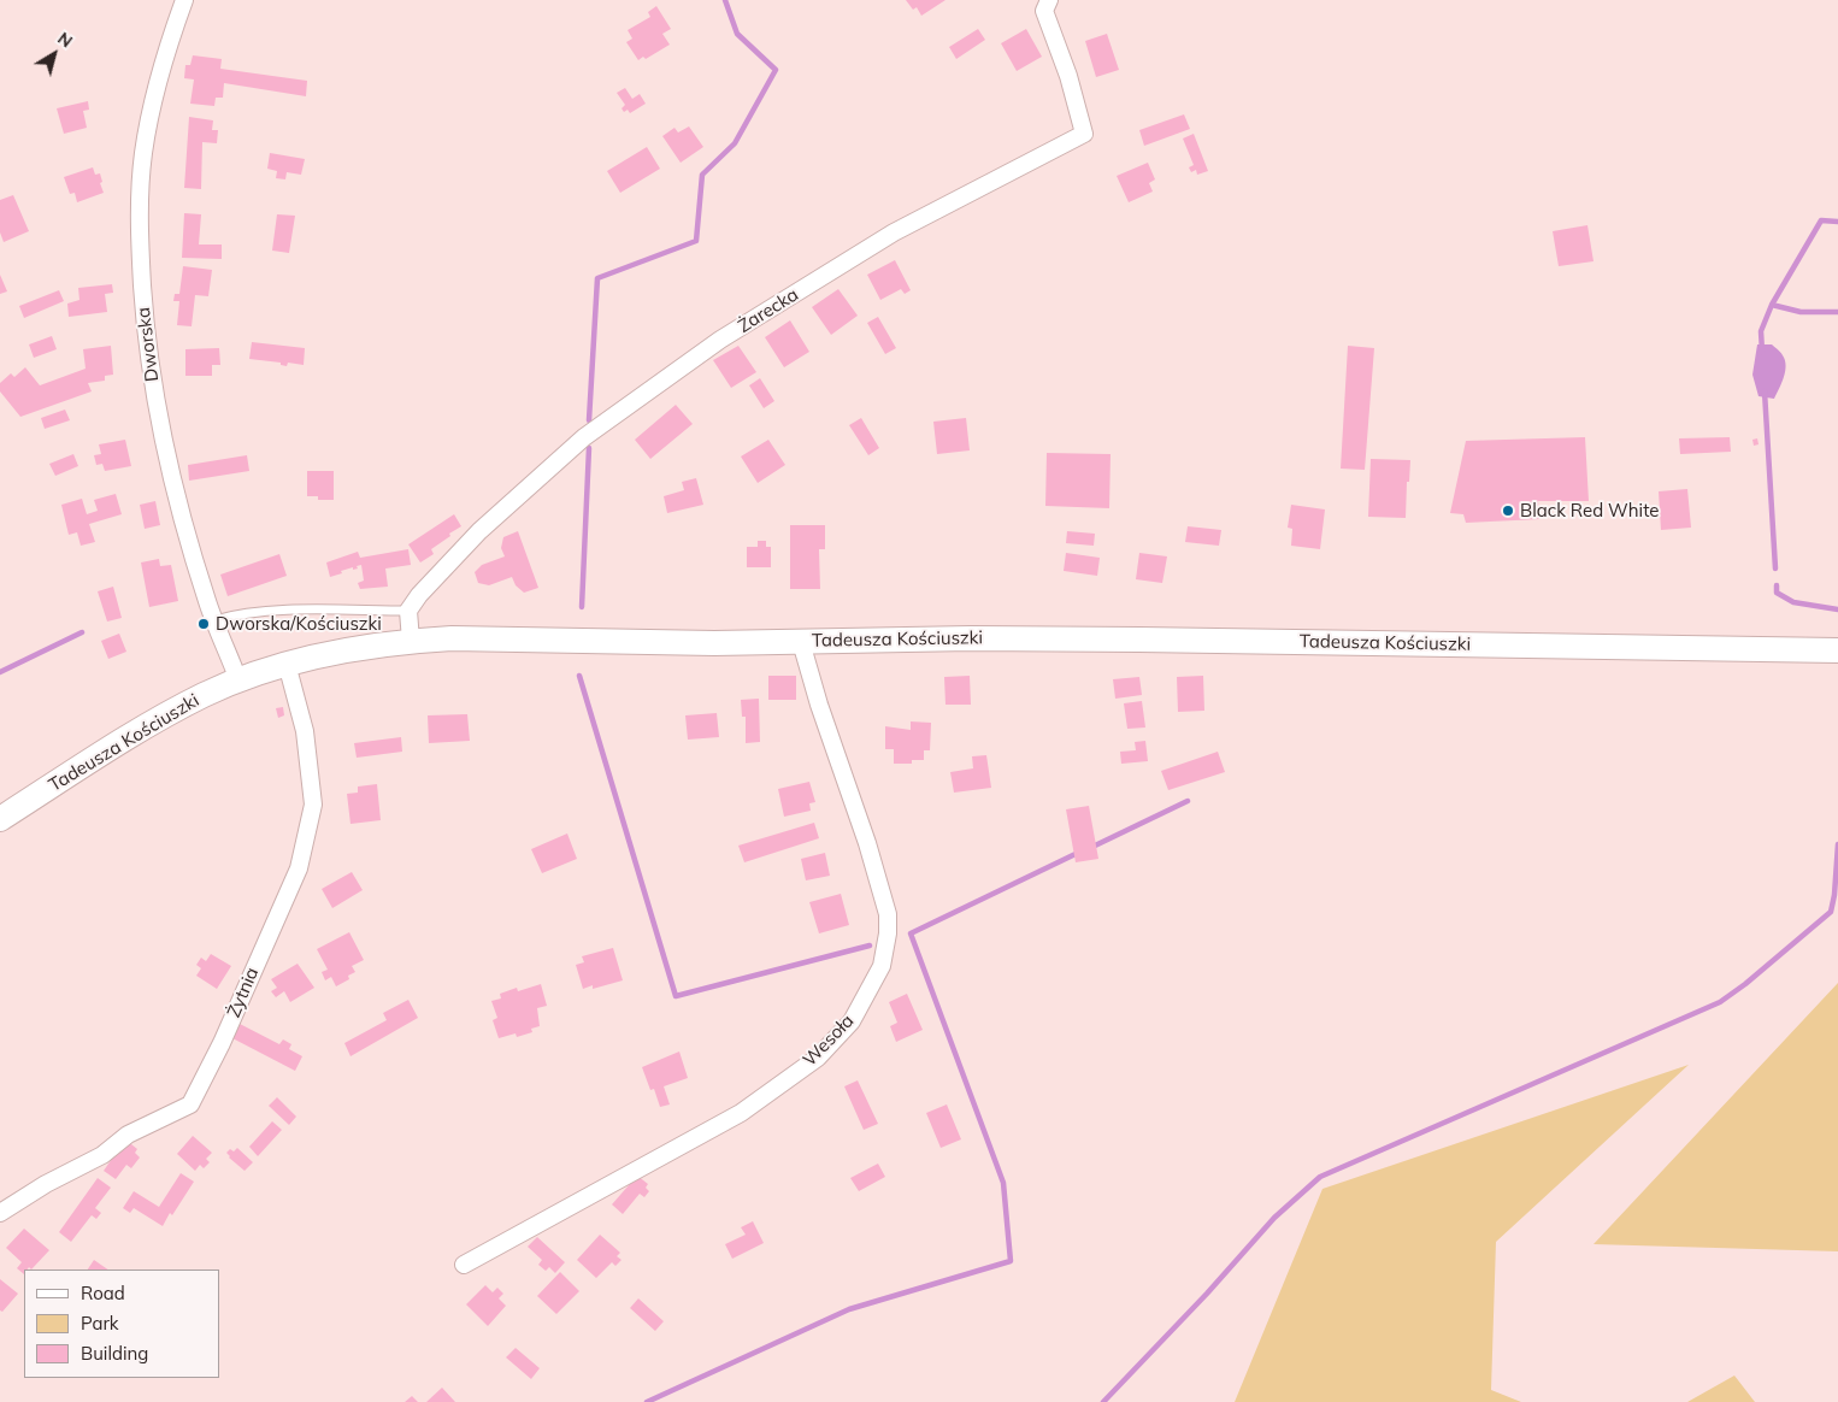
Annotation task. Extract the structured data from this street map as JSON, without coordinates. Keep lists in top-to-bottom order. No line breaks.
{"streets":{"main road":["Tadeusza Kościuszki"],"street":["Żarecka","Dworska","Żytnia","Wesoła"]},"crossings":[["Dworska","Tadeusza Kościuszki"],["Tadeusza Kościuszki","Żytnia"],["Tadeusza Kościuszki","Wesoła"]],"places":["Black Red White","Dworska/Kościuszki"],"legend":["Road","Park","Building"],"north":"top right"}
